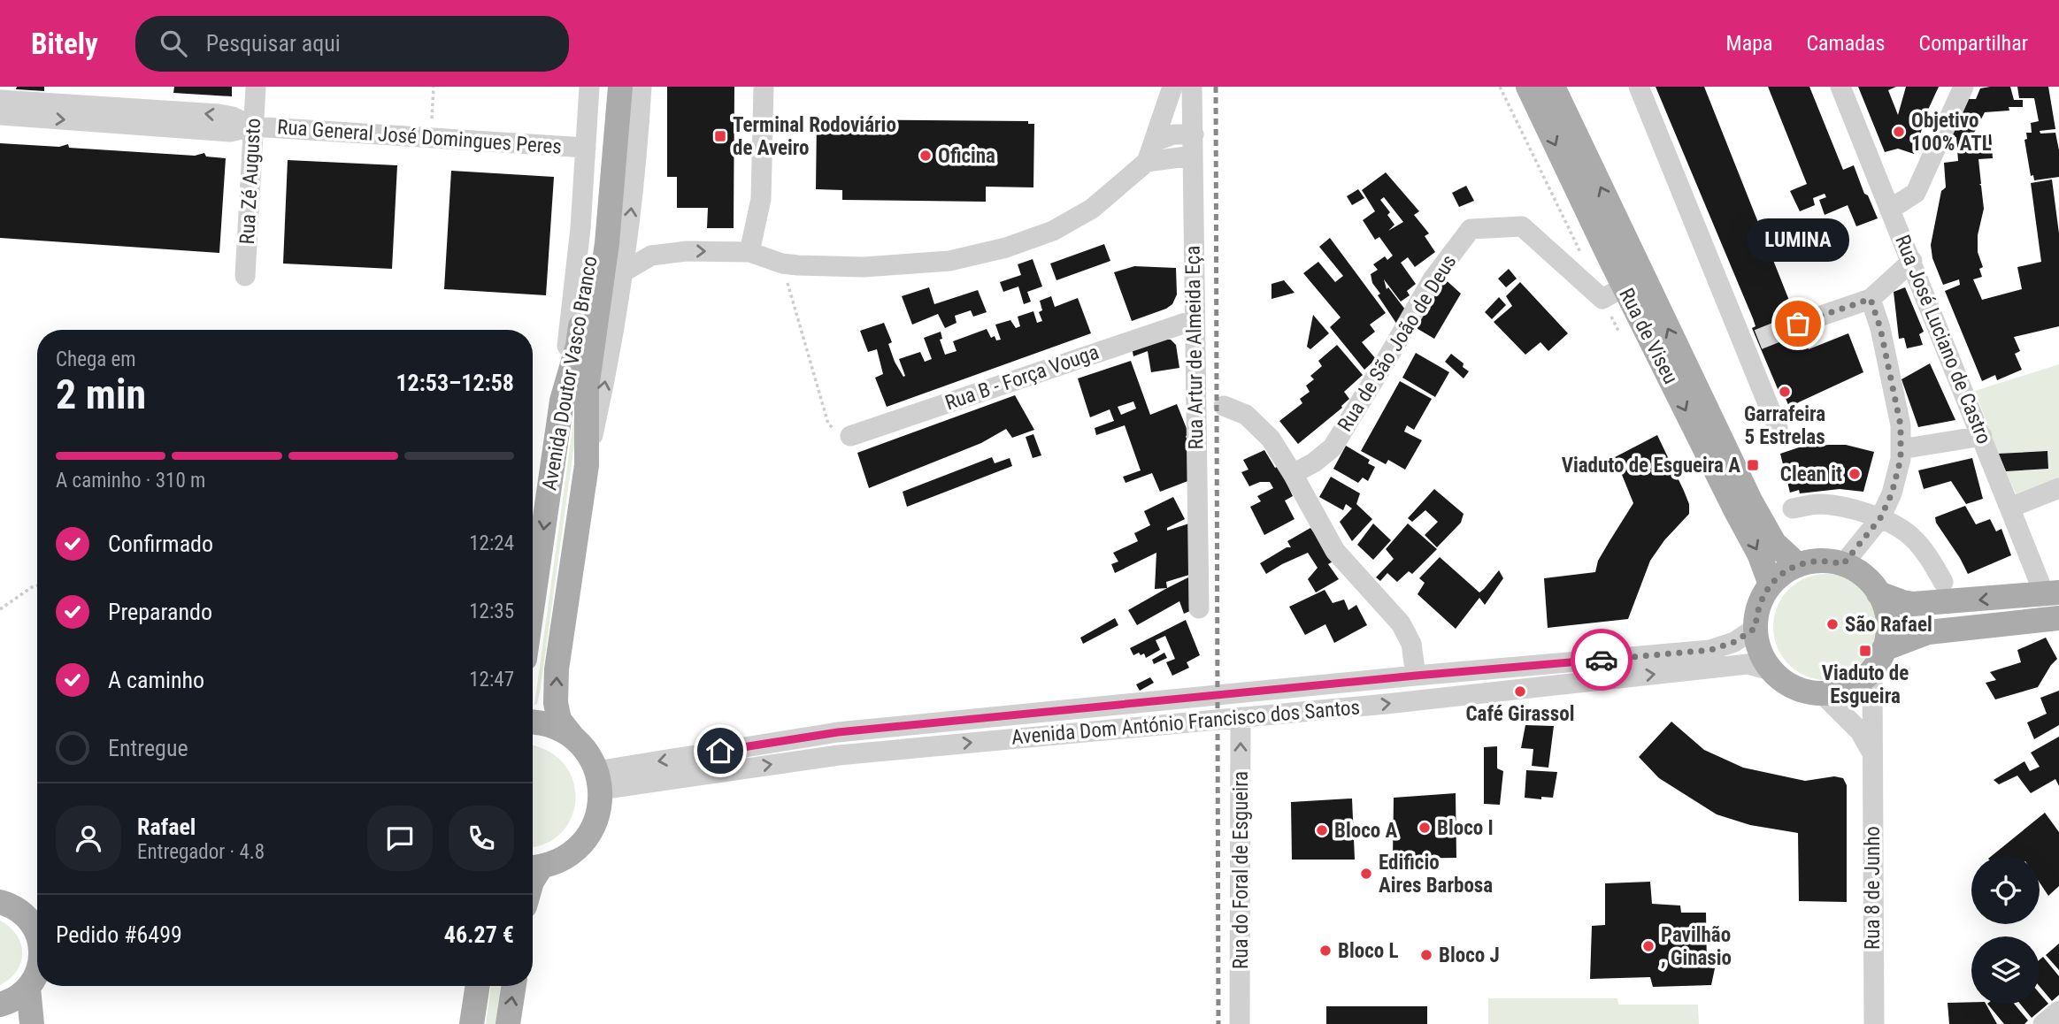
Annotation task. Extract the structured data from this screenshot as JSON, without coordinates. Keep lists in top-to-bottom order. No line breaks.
{"streets":{"main road":["Rua de Viseu","Avenida Doutor Vasco Branco"],"street":["Rua General José Domingues Peres","Rua Zé Augusto","Rua José Luciano de Castro","Rua de São João de Deus","Rua Artur de Almeida Eça","Rua B - Força Vouga","Avenida Dom António Francisco dos Santos","Rua do Foral de Esgueira","Rua 8 de Junho"]},"crossings":[["Rua General José Domingues Peres","Rua Zé Augusto"],["Rua de Viseu","Avenida Dom António Francisco dos Santos"],["Rua de Viseu","Rua 8 de Junho"],["Rua Artur de Almeida Eça","Rua B - Força Vouga"],["Avenida Doutor Vasco Branco","Avenida Dom António Francisco dos Santos"],["Avenida Dom António Francisco dos Santos","Rua do Foral de Esgueira"],["Avenida Dom António Francisco dos Santos","Rua 8 de Junho"]],"one_way":["Rua do Foral de Esgueira"],"places":{"other":["Objetivo 100% ATL","Oficina","LUMINA","Garrafeira 5 Estrelas","Clean it","São Rafael","Café Girassol","Bloco I","Bloco A","Edificio Aires Barbosa","Pavilhão , Ginasio","Bloco L","Bloco J"],"transit":["Terminal Rodoviário de Aveiro","Viaduto de Esgueira A","Viaduto de Esgueira"]},"page":{"header":"Bitely","search":"Pesquisar aqui","nav":["Mapa","Camadas","Compartilhar"],"bubble":"LUMINA","heading":["2 min","Chega em","12:53–12:58"],"panel":["Rafael","Entregador · 4.8","Pedido #6499","46.27 €"],"bar":"A caminho · 310 m","list":[["Confirmado","12:24"],["Preparando","12:35"],["A caminho","12:47"],"Entregue"]}}
